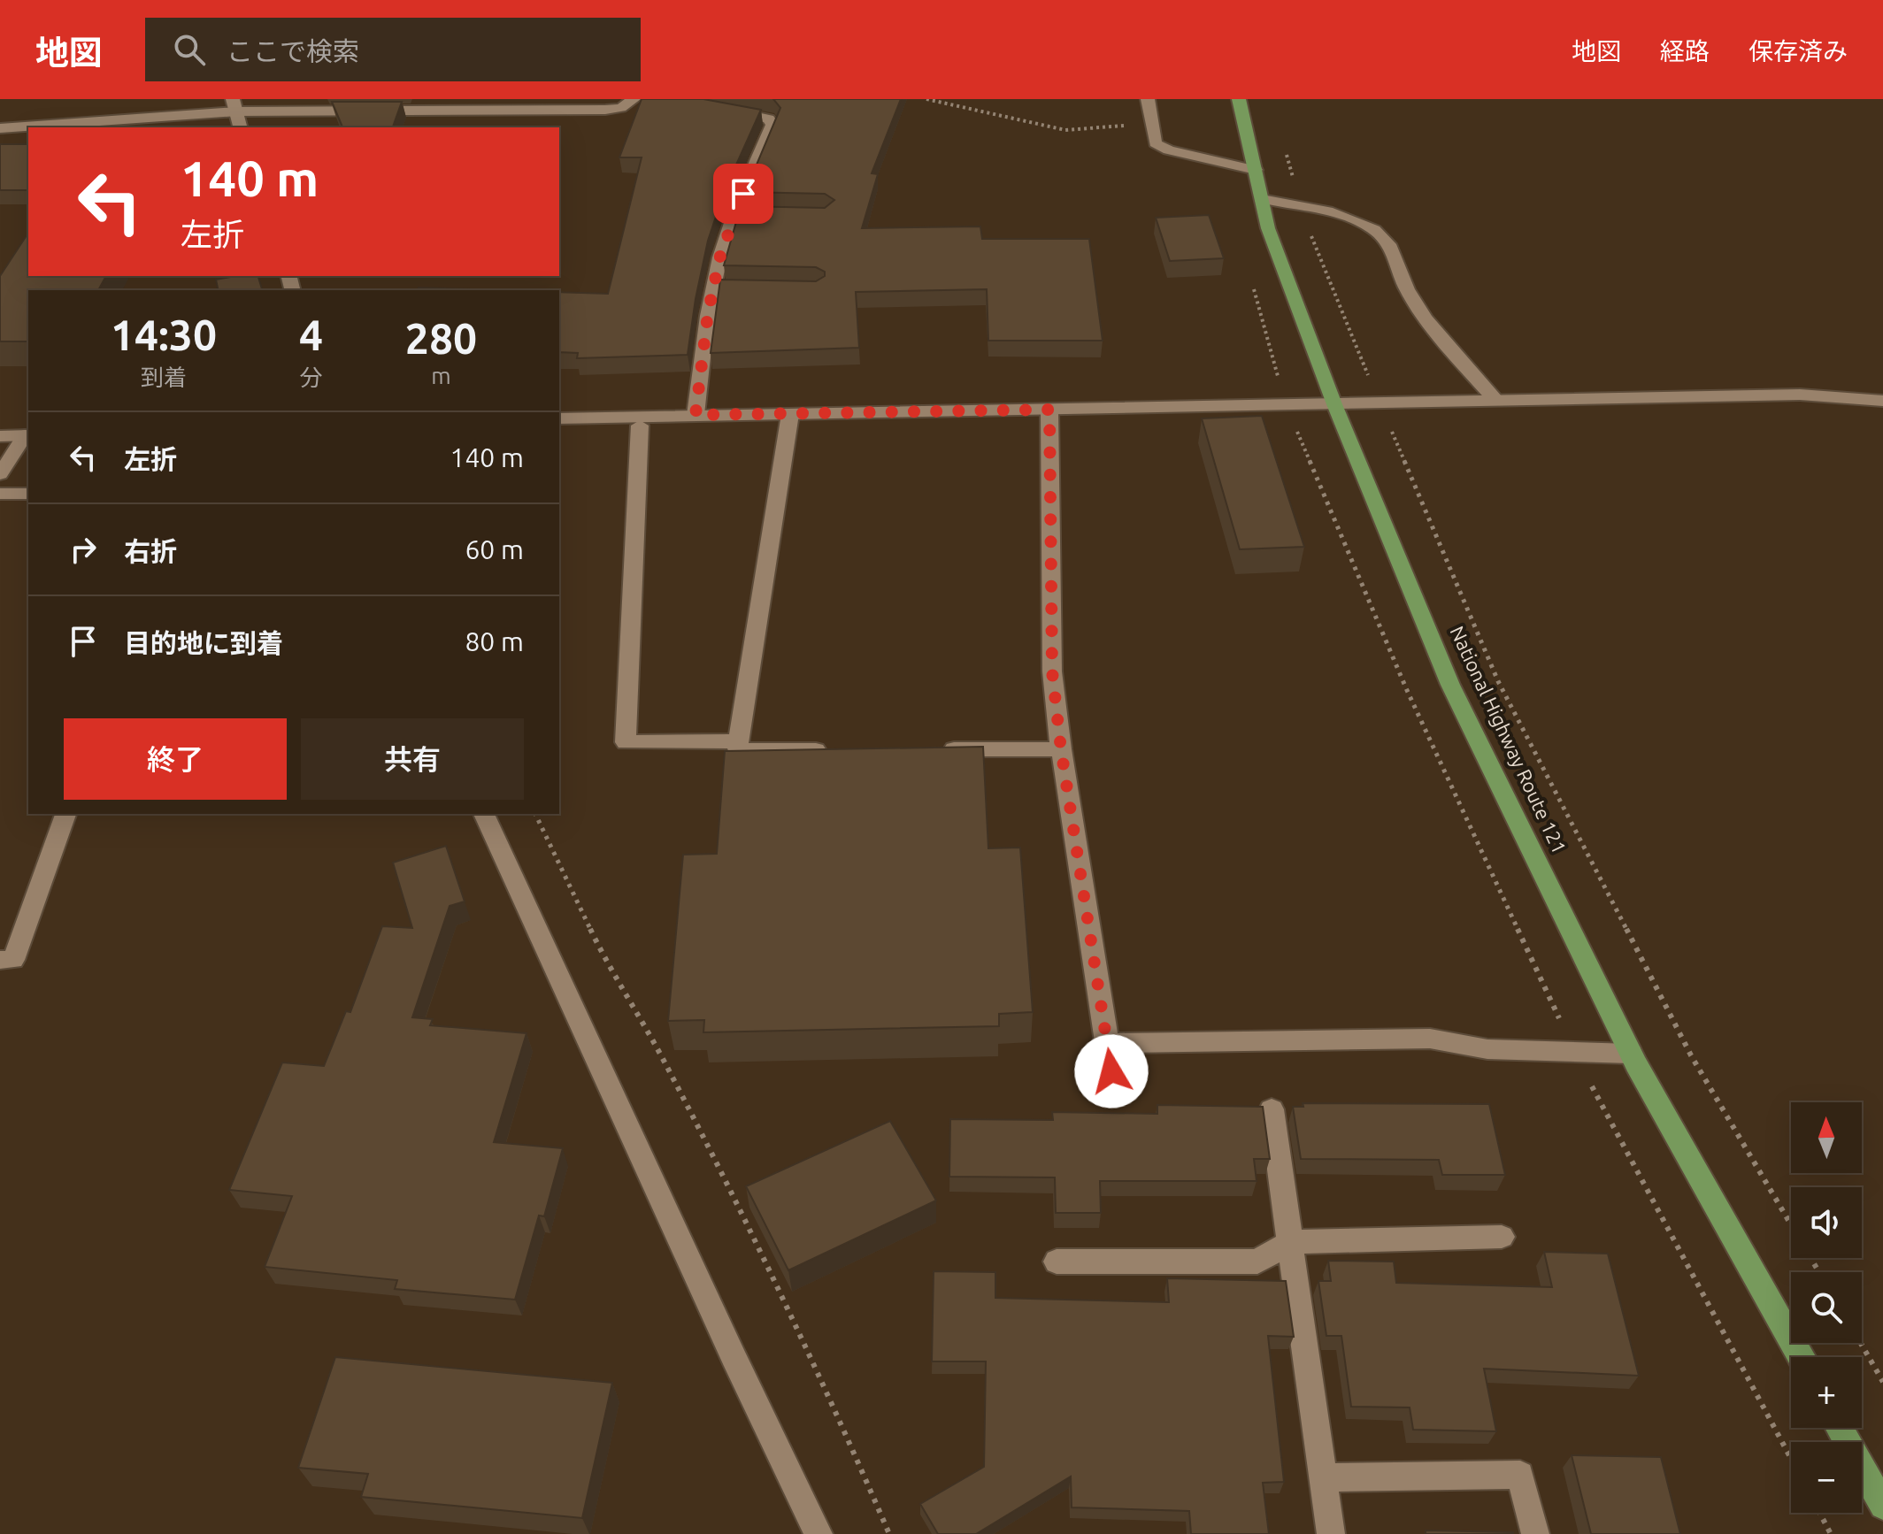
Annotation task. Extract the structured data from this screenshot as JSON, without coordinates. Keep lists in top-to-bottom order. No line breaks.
{"streets":{"highway":["National Highway Route 121"]},"north":"top","page":{"header":"地図","search":"ここで検索","nav":["地図","経路","保存済み"],"turn":["140 m","左折"],"eta":["14:30","到着","4","分","280","m"],"list":[{"name":"左折","value":"140 m"},{"name":"右折","value":"60 m"},{"name":"目的地に到着","value":"80 m"}],"buttons":["終了","共有"],"map_buttons":["+","−"]}}
